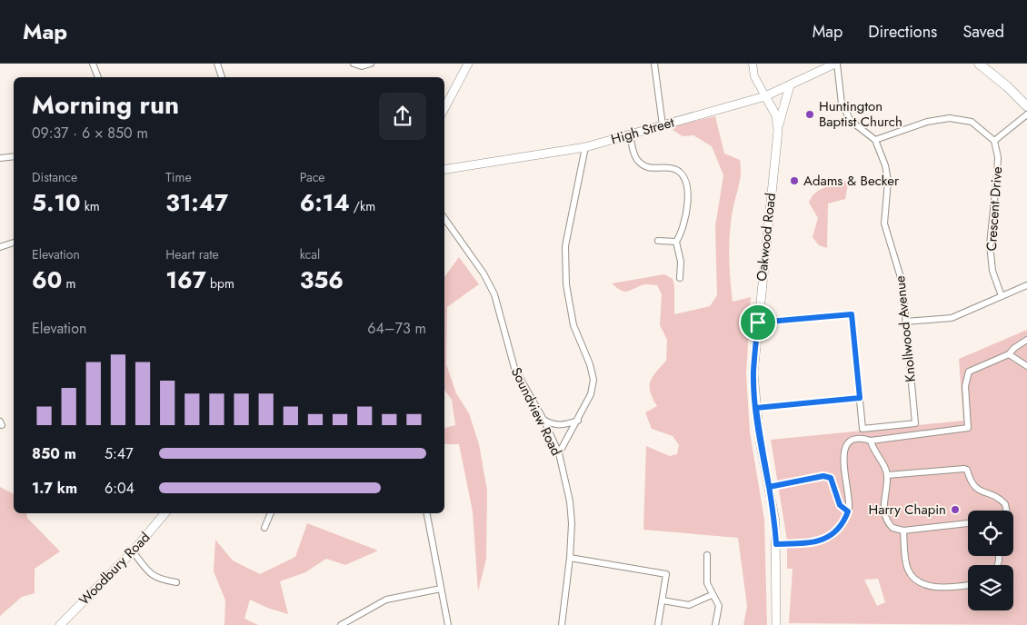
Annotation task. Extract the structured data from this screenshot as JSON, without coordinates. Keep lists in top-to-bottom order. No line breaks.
{"streets":{"main road":["High Street","Oakwood Road","Woodbury Road"],"street":["Crescent Drive","Knollwood Avenue","Soundview Road"]},"crossings":[["High Street","Oakwood Road"]],"places":["Huntington Baptist Church","Adams & Becker","Harry Chapin"],"page":{"header":"Map","nav":["Map","Directions","Saved"],"heading":["Morning run","09:37 · 6 × 850 m"],"stats":[["Distance","5.10 km"],["Time","31:47"],["Pace","6:14 /km"],["Elevation","60 m"],["Heart rate","167 bpm"],["kcal","356"]],"chart":["Elevation","64–73 m"],"list":[{"name":"850 m","note":"5:47"},{"name":"1.7 km","note":"6:04"}]}}
